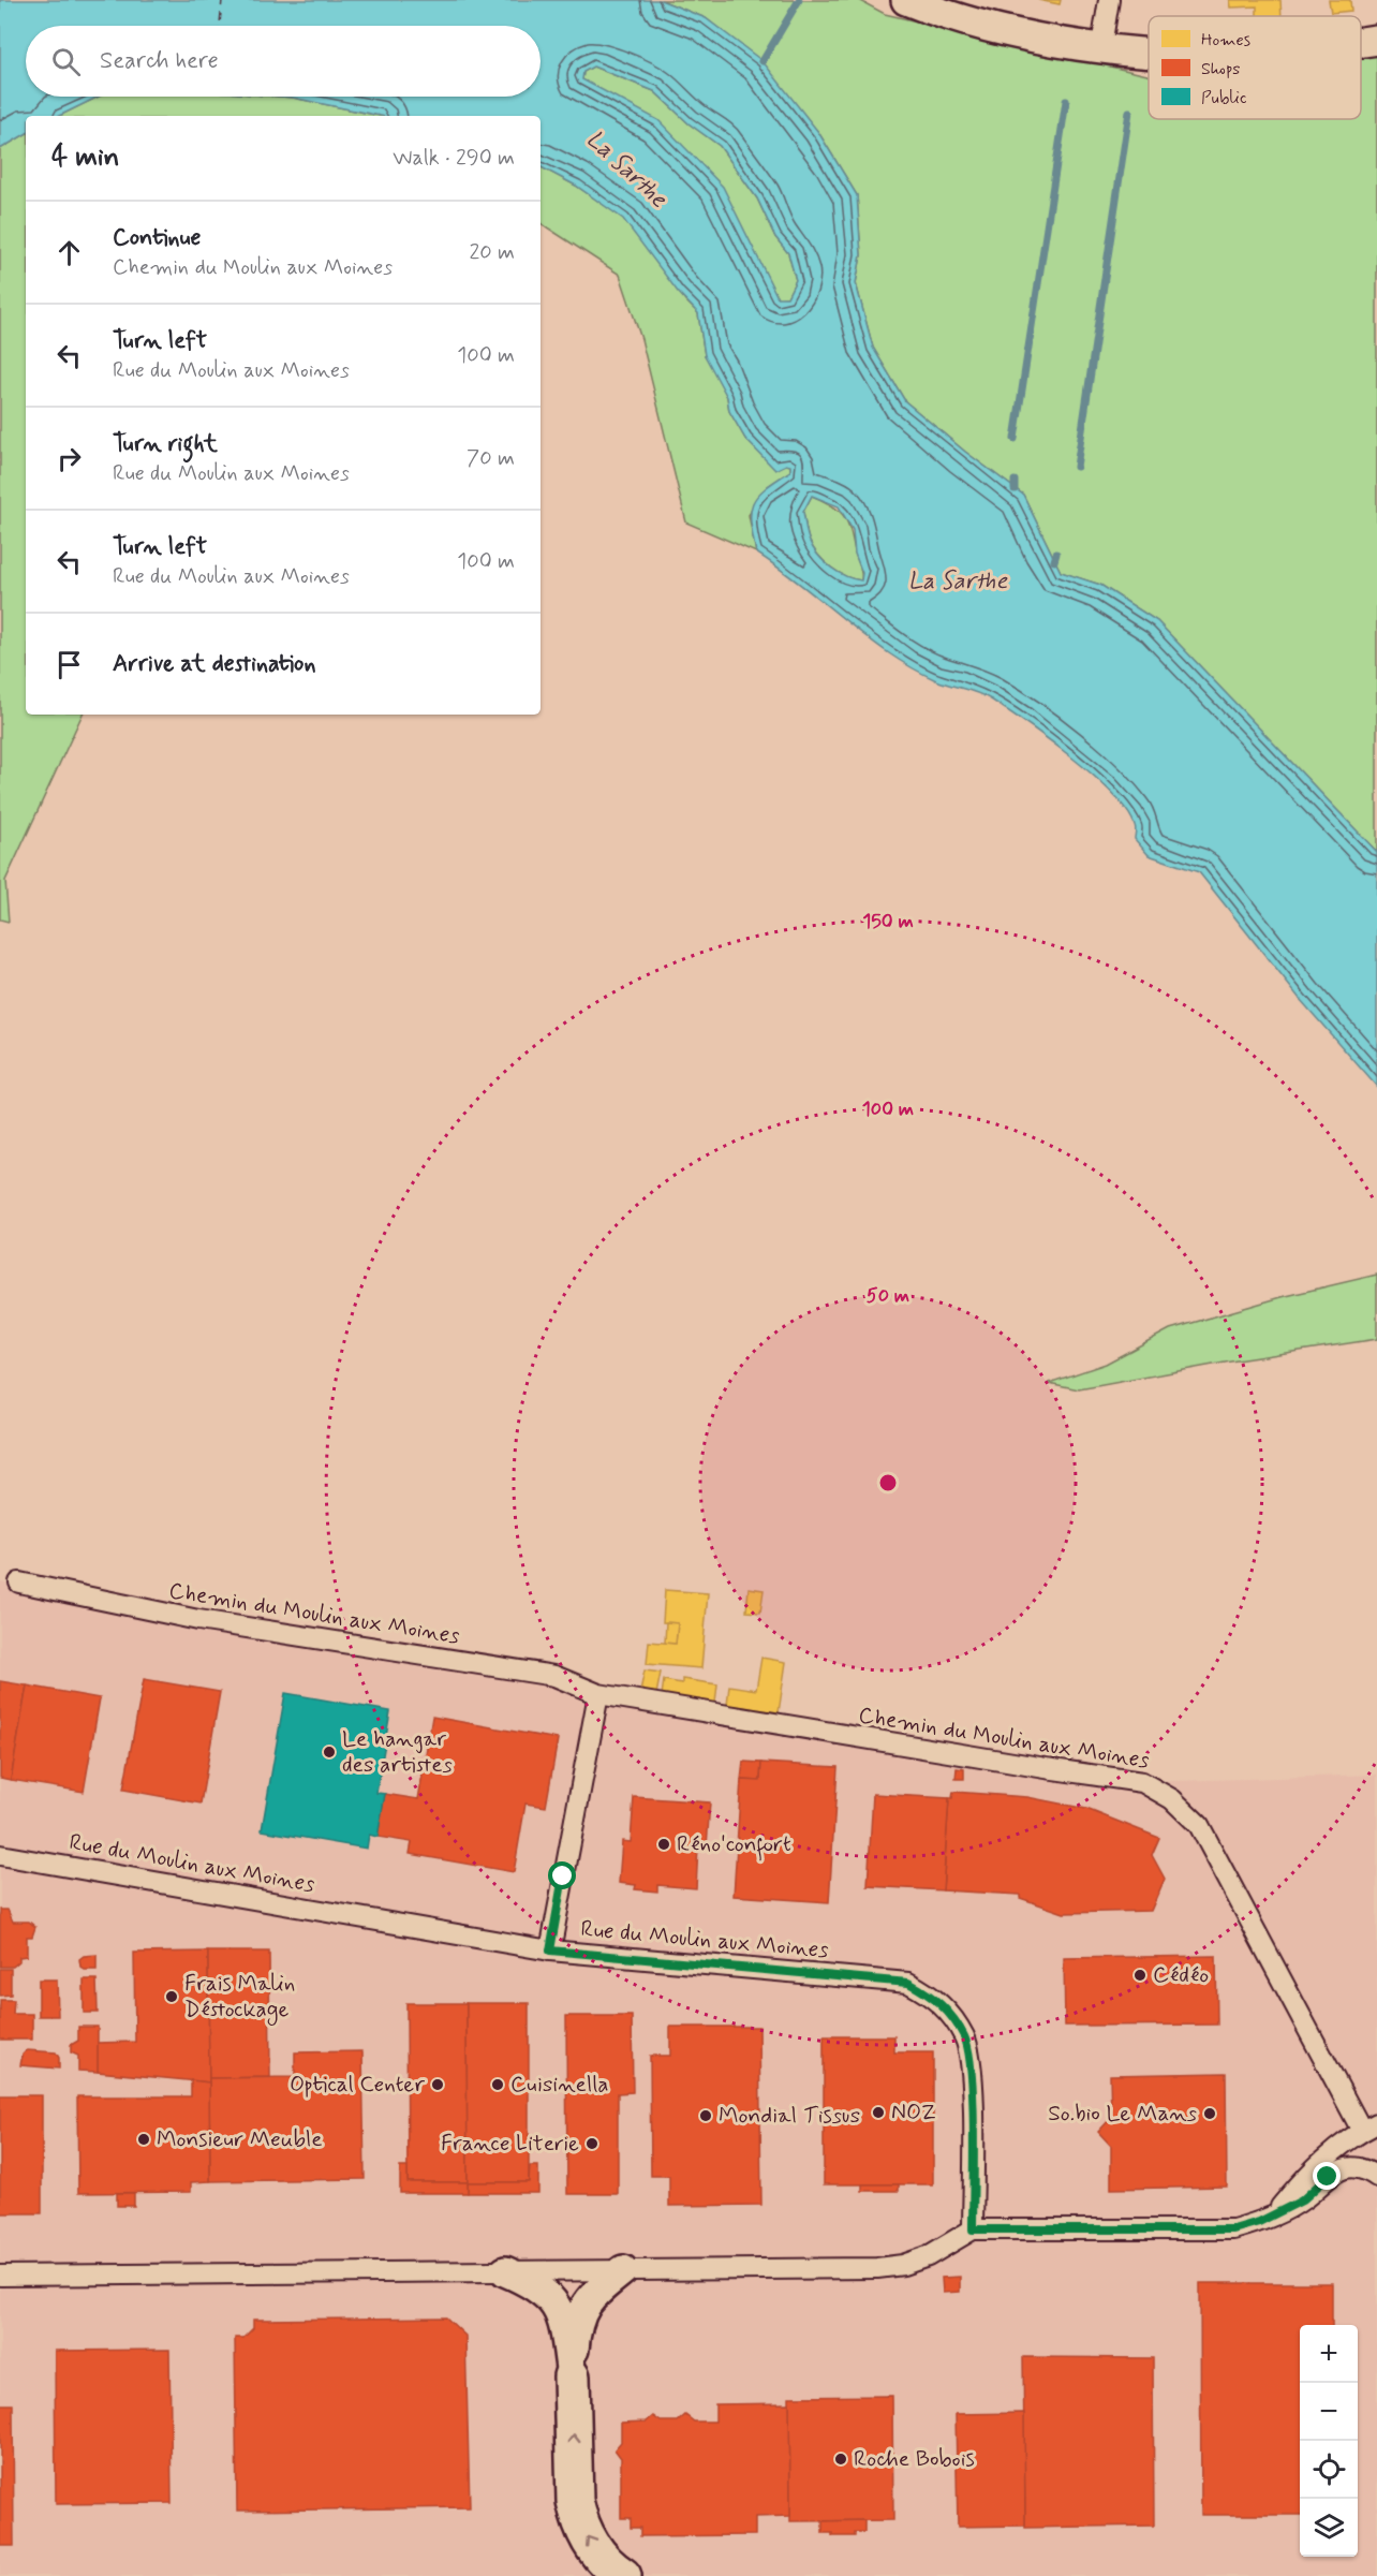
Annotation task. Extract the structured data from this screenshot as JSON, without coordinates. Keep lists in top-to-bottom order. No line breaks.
{"streets":{"street":["Chemin du Moulin aux Moines","Rue du Moulin aux Moines"]},"water":["La Sarthe"],"places":["Le hangar des artistes","Réno'confort","Cédéo","Frais Malin Déstockage","Optical Center","Cuisinella","NOZ","So.bio Le Mans","Mondial Tissus","Monsieur Meuble","France Literie","Roche Bobois"],"legend":["Homes","Shops","Public"],"page":{"search":"Search here","heading":["4 min","Walk · 290 m"],"list":[["Continue","Chemin du Moulin aux Moines","20 m"],["Turn left","Rue du Moulin aux Moines","100 m"],["Turn right","Rue du Moulin aux Moines","70 m"],["Turn left","Rue du Moulin aux Moines","100 m"],"Arrive at destination"],"map_buttons":["+","−"]},"rings":["150 m","100 m","50 m"]}
